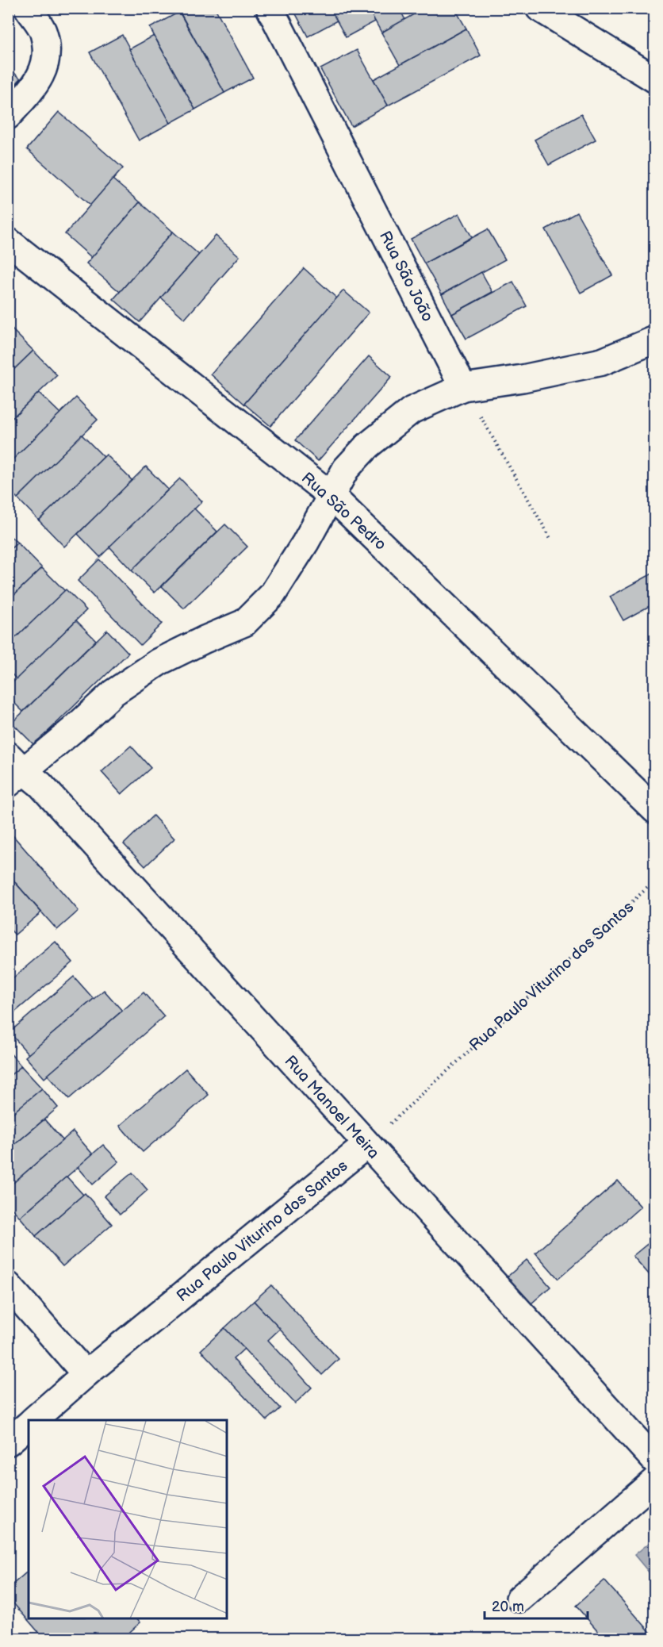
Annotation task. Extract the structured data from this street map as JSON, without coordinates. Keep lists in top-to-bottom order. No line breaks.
{"streets":{"street":["Rua São João","Rua São Pedro","Rua Paulo Viturino dos Santos","Rua Manoel Meira"]},"crossings":[["Rua Paulo Viturino dos Santos","Rua Manoel Meira"]],"scale_bar":"20 m"}
